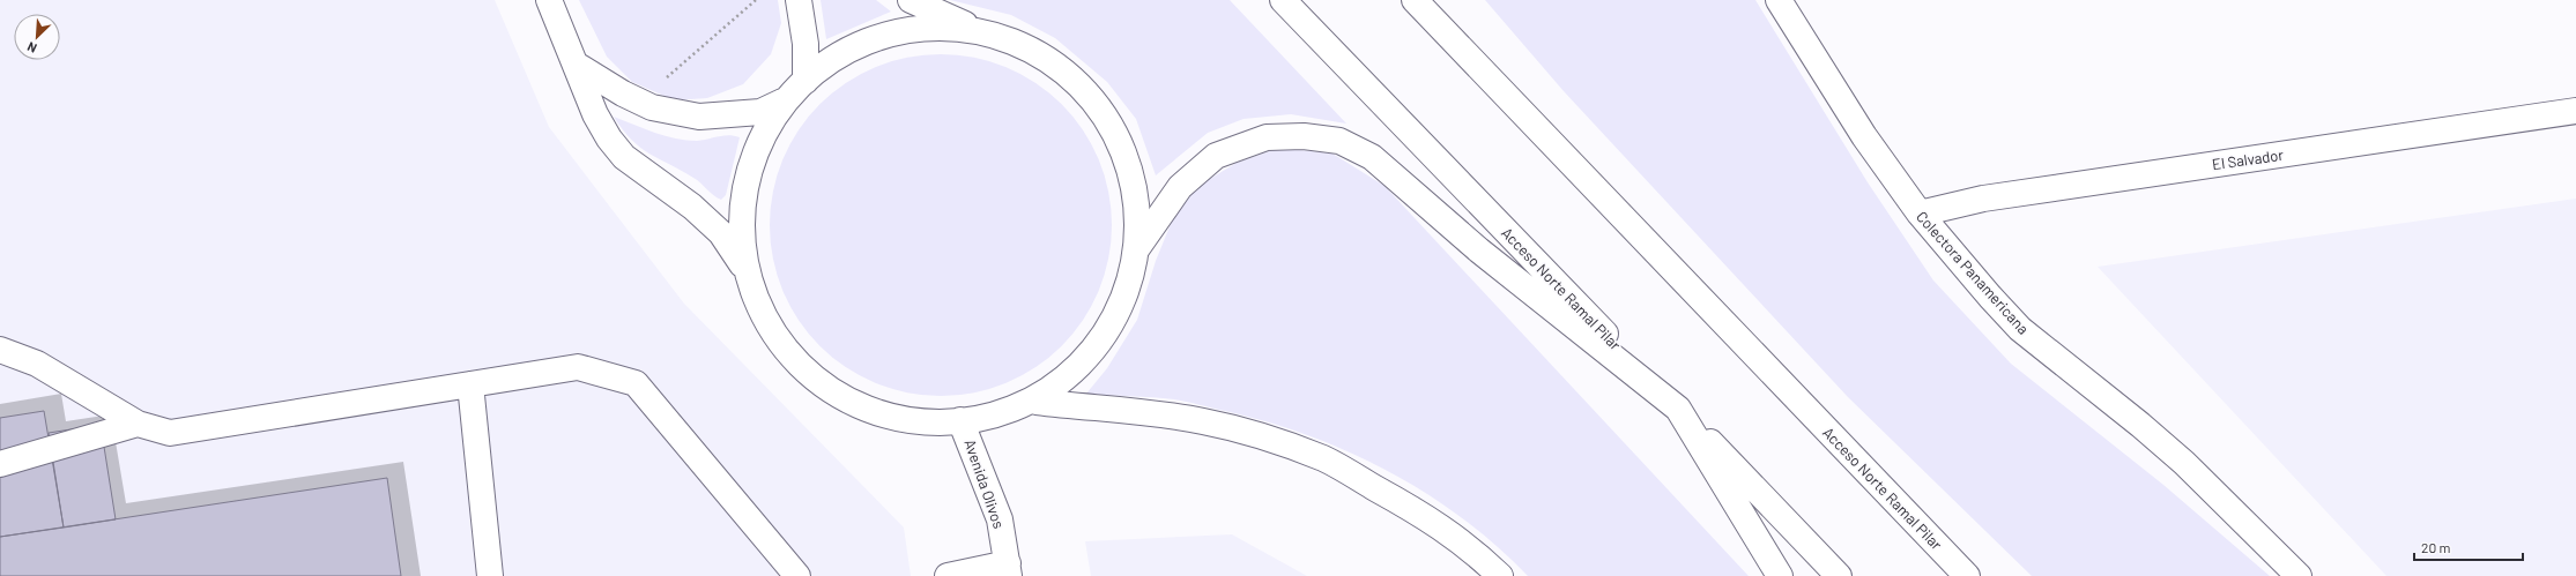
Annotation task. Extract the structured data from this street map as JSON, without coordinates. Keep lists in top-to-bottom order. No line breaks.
{"streets":{"main road":["El Salvador","Colectora Panamericana","Acceso Norte Ramal Pilar","Avenida Olivos"]},"crossings":[["El Salvador","Colectora Panamericana"]],"scale_bar":"20 m","north":"bottom left"}
